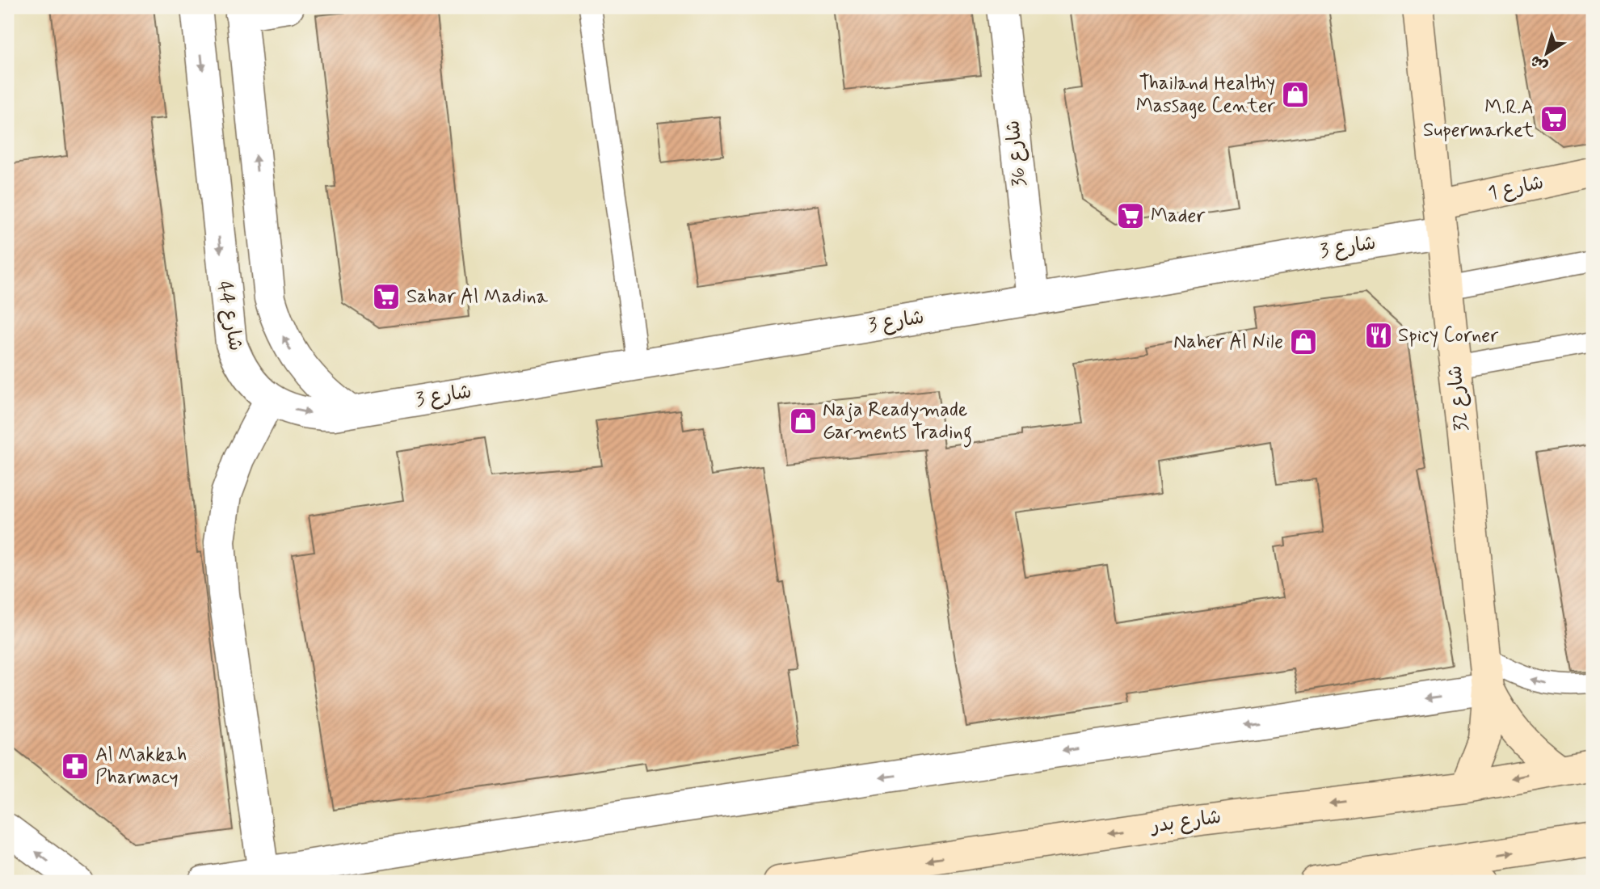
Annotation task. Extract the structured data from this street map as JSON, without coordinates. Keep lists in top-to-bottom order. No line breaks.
{"streets":{"main road":["شارع 1","شارع 32","شارع بدر"],"street":["شارع 36","شارع 3","شارع 44"]},"crossings":[["شارع 36","شارع 3"],["شارع 1","شارع 3"],["شارع 1","شارع 32"],["شارع 3","شارع 44"],["شارع 3","شارع 32"],["شارع 32","شارع بدر"]],"places":{"shop":["Thailand Healthy Massage Center","Naher Al Nile","Naja Readymade Garments Trading"],"supermarket":["M.R.A Supermarket","Mader","Sahar Al Madina"],"restaurant":["Spicy Corner"],"pharmacy":["Al Makkah Pharmacy"]},"north":"bottom left"}
